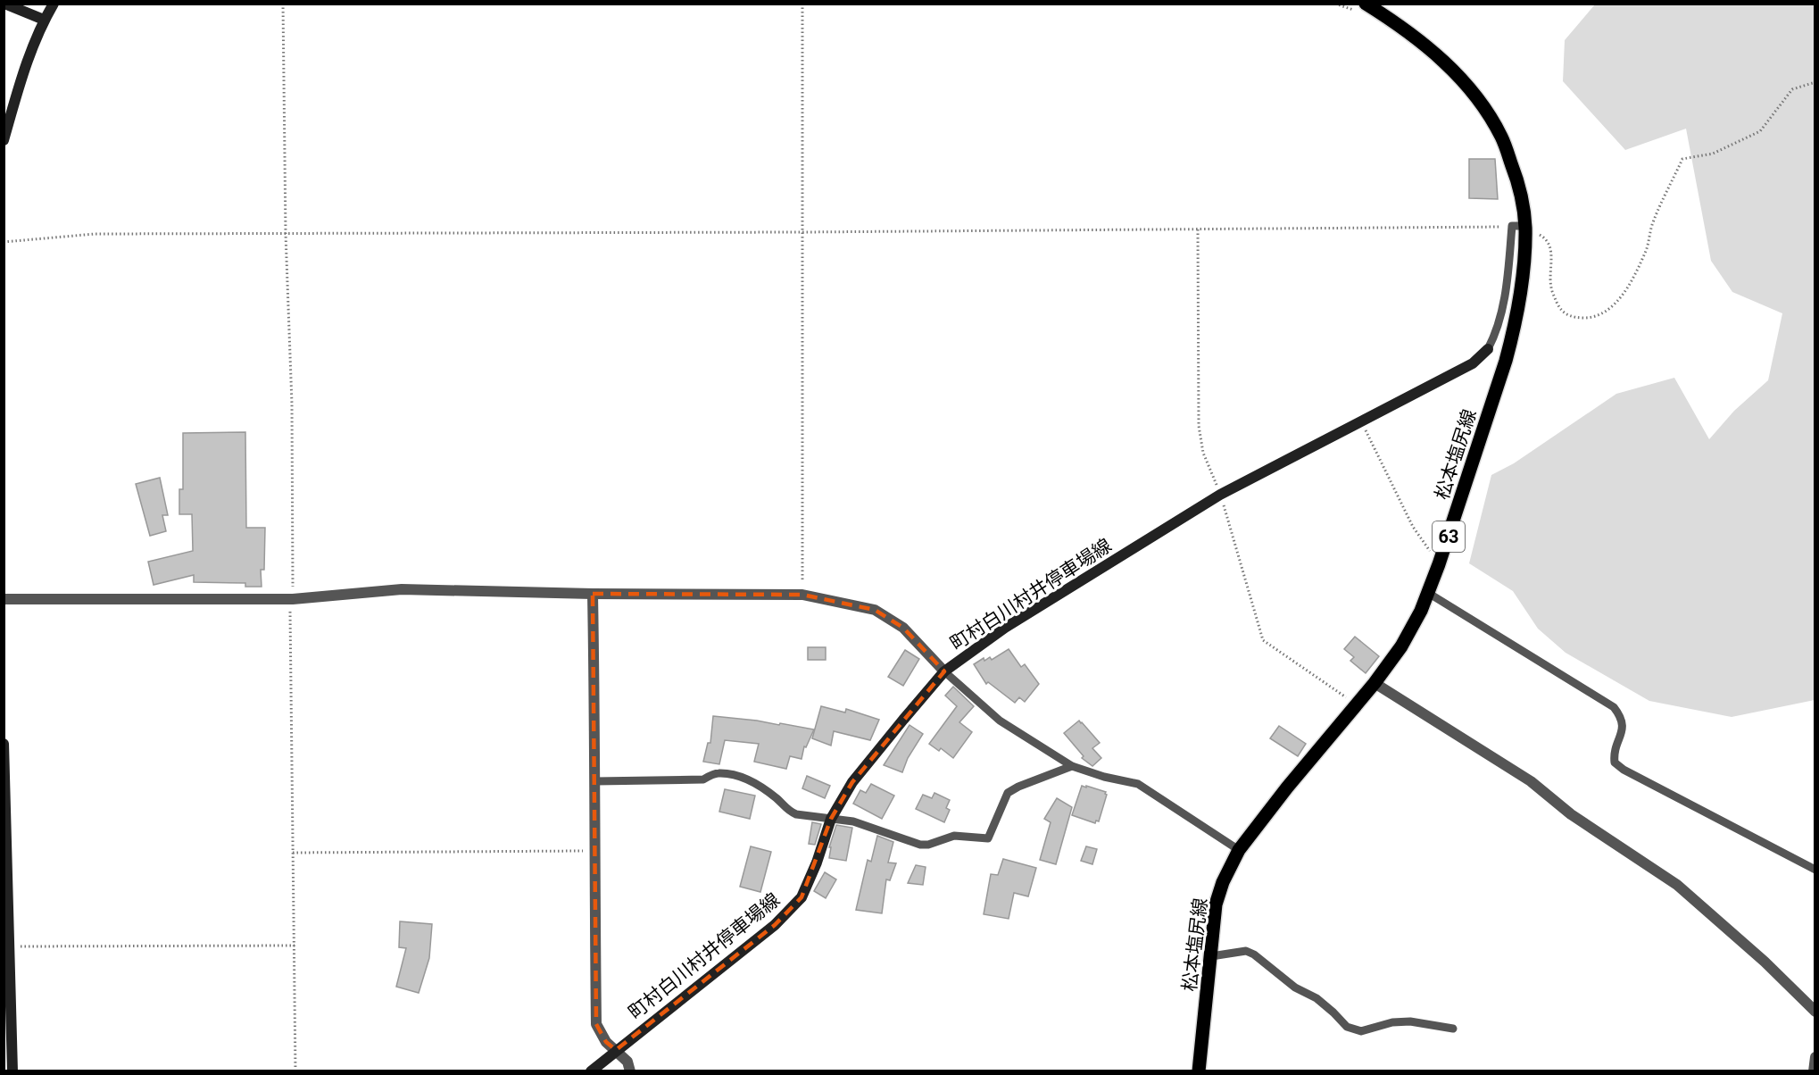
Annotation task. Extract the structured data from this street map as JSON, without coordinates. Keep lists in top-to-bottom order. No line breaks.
{"streets":{"main road":["松本塩尻線","63","町村白川村井停車場線"]},"crossings":[["松本塩尻線","町村白川村井停車場線"]]}
